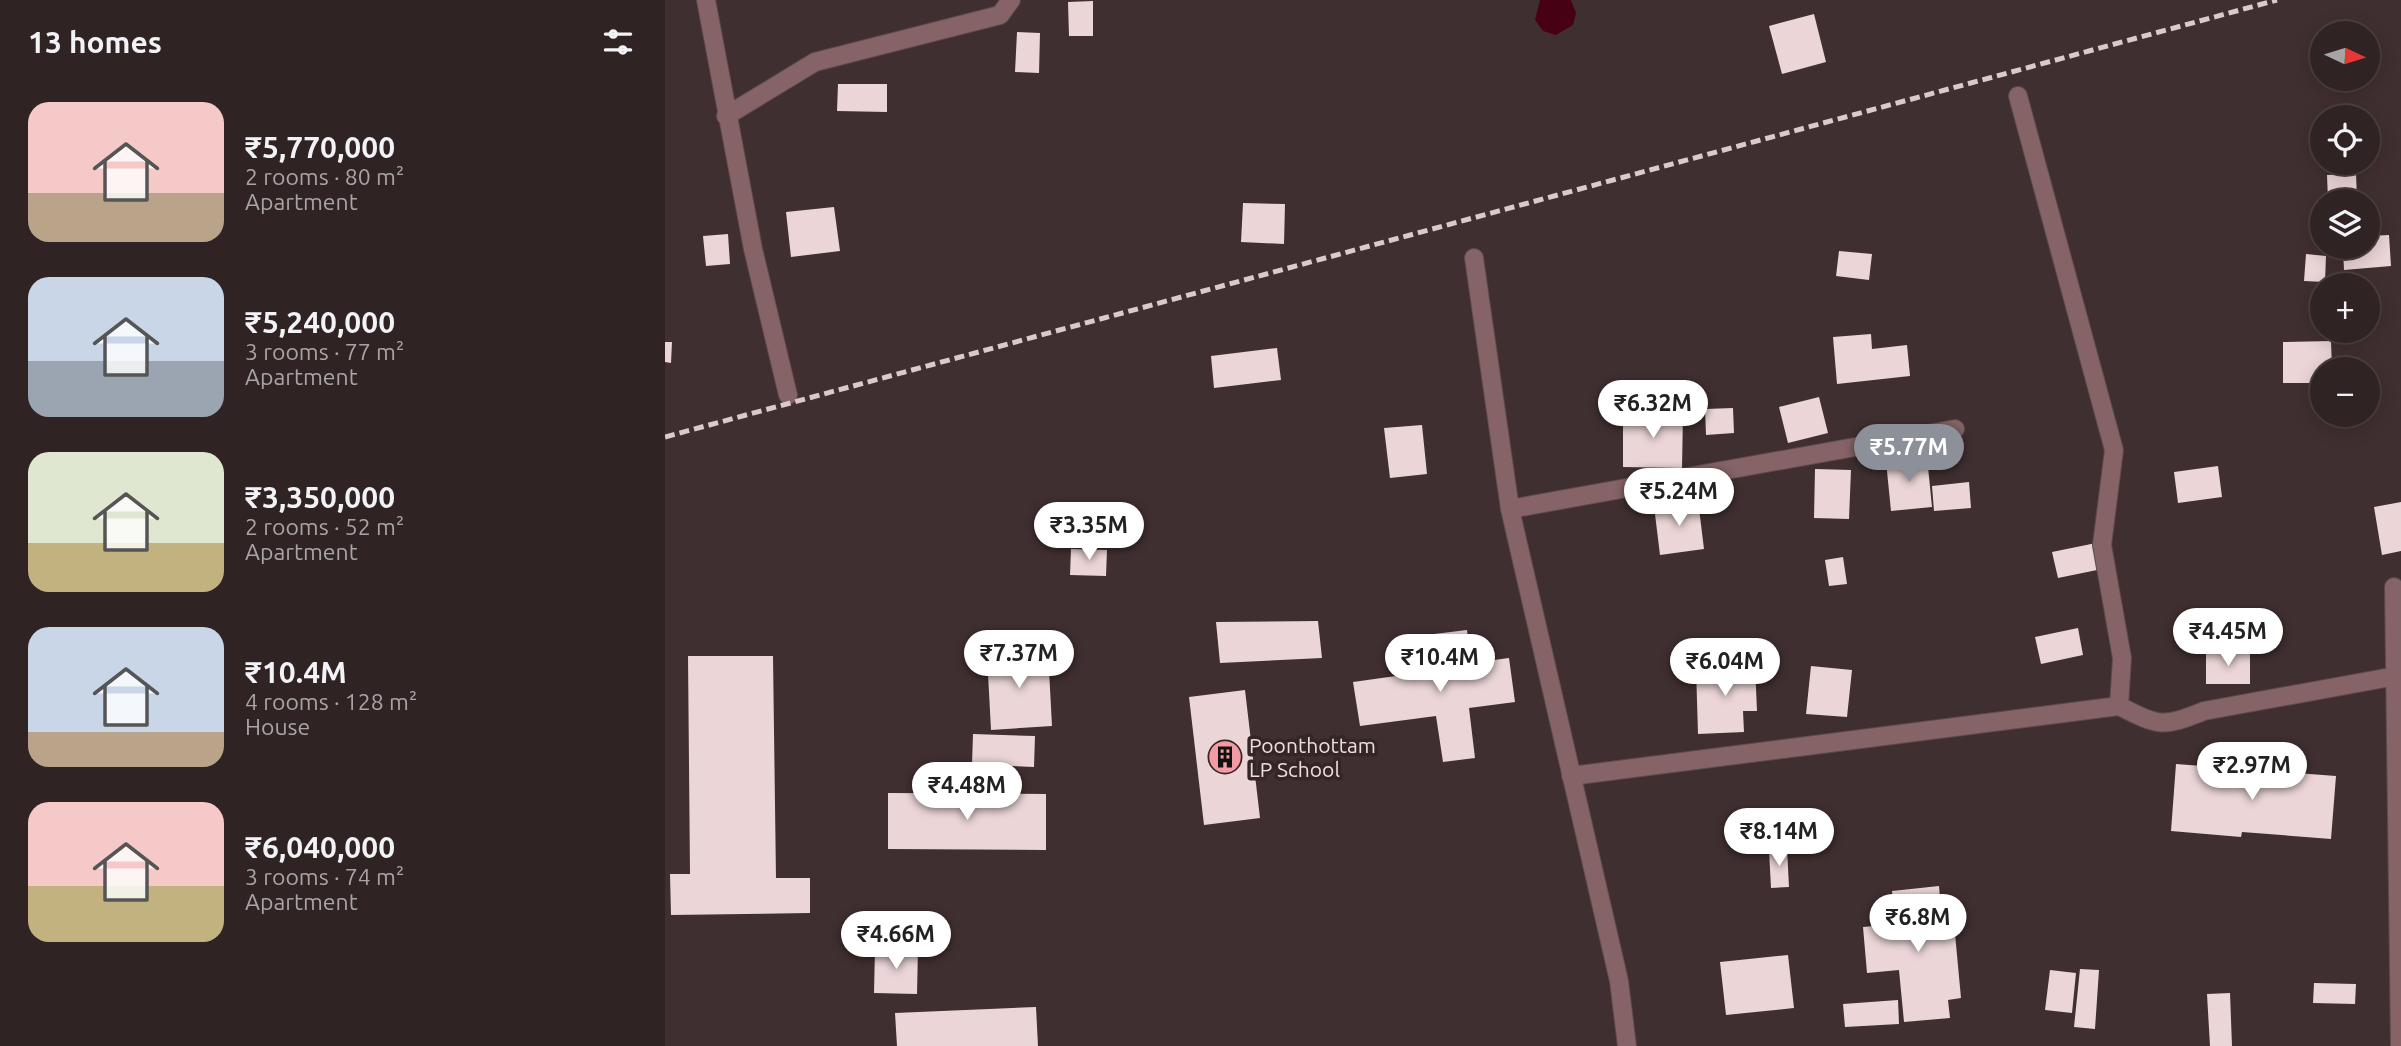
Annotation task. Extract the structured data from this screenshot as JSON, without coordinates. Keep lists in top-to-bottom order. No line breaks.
{"places":{"building":["Poonthottam LP School"]},"north":"right","page":{"heading":"13 homes","map_buttons":["+","−"],"list":[{"name":"₹5,770,000","note":"2 rooms · 80 m² · Apartment"},{"name":"₹5,240,000","note":"3 rooms · 77 m² · Apartment"},{"name":"₹3,350,000","note":"2 rooms · 52 m² · Apartment"},{"name":"₹10.4M","note":"4 rooms · 128 m² · House"},{"name":"₹6,040,000","note":"3 rooms · 74 m² · Apartment"}],"price":["₹6.32M","₹5.77M","₹5.24M","₹3.35M","₹4.45M","₹7.37M","₹10.4M","₹6.04M","₹2.97M","₹4.48M","₹8.14M","₹6.8M","₹4.66M"]}}
